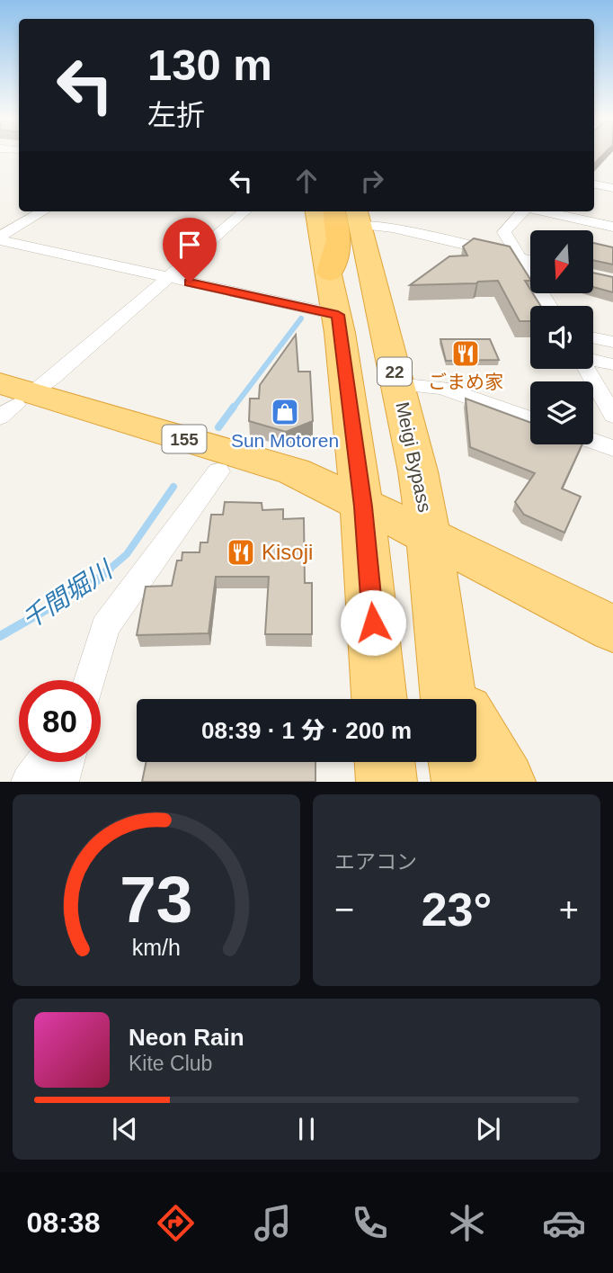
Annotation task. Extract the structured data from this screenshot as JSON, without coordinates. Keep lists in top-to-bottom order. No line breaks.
{"streets":{"highway":["22","155","Meigi Bypass"]},"crossings":[["155","Meigi Bypass"]],"water":["千間堀川"],"places":{"restaurant":["ごまめ家","Kisoji"],"shop":["Sun Motoren"]},"north":"bottom","page":{"turn":["130 m","左折"],"limit":"80","trip":"08:39 · 1 分 · 200 m","tile":"エアコン","heat":["−","23°","+"],"song":["Neon Rain","Kite Club"],"tabs":"08:38","gauge":["73","km/h"]}}
